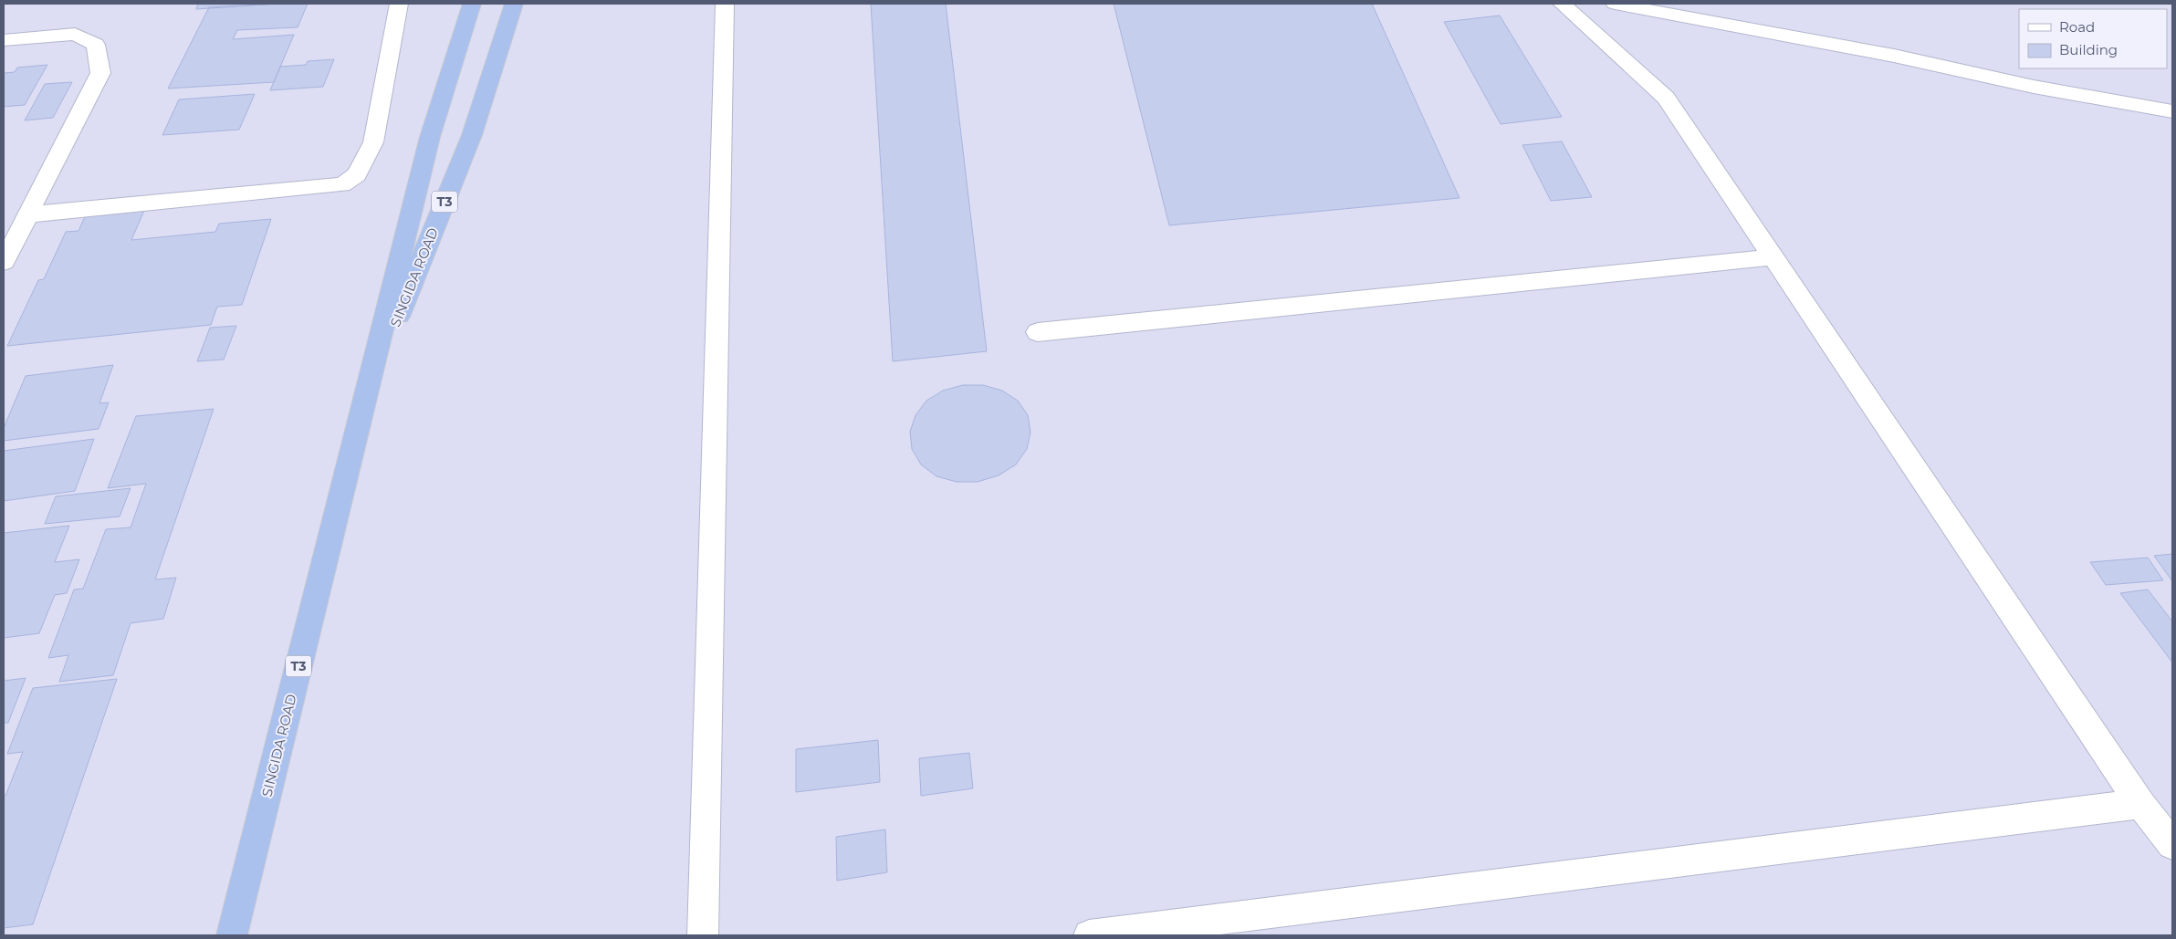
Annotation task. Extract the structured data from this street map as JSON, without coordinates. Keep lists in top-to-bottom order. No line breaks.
{"streets":{"highway":["T3","SINGIDA ROAD"]},"legend":["Road","Building"]}
